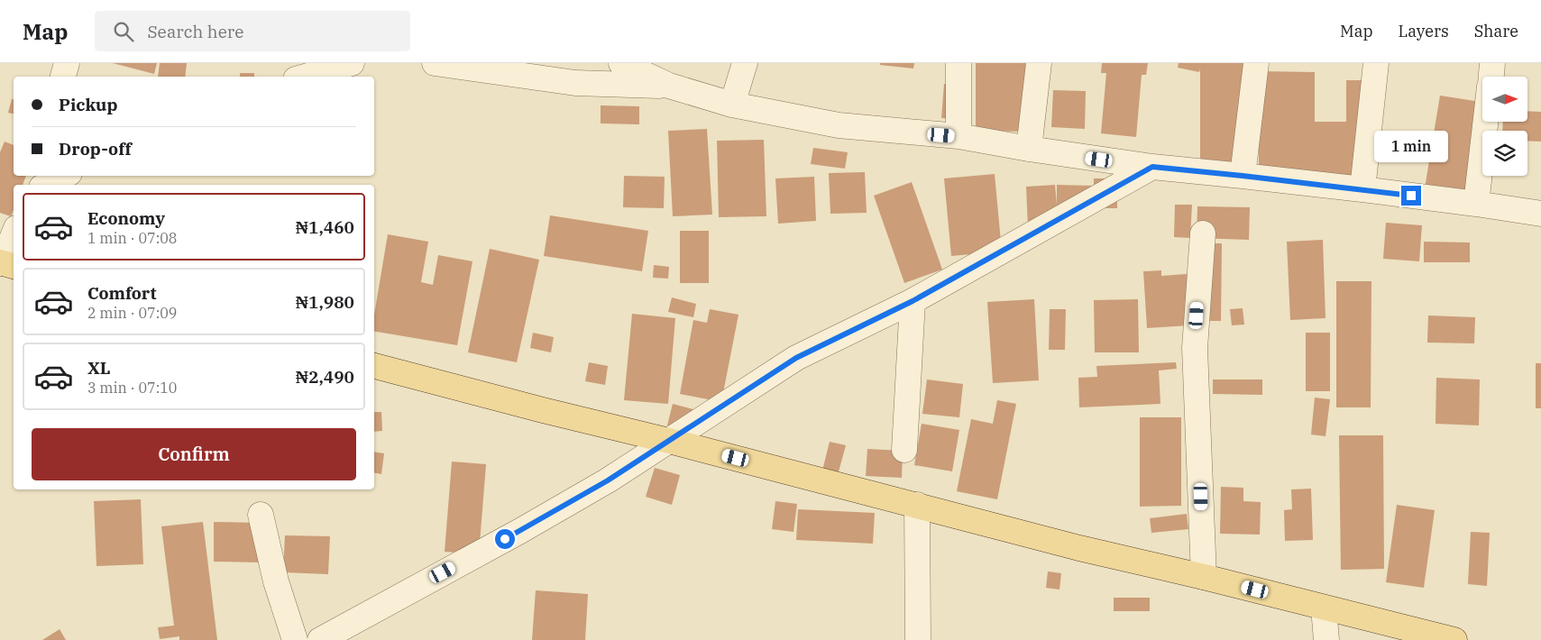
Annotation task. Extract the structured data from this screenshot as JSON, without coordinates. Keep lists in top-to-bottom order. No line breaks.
{"north":"right","page":{"header":"Map","search":"Search here","nav":["Map","Layers","Share"],"banner":["Pickup","Drop-off"],"bubble":"1 min","list":[{"name":"Economy","note":"1 min · 07:08","value":"₦1,460"},{"name":"Comfort","note":"2 min · 07:09","value":"₦1,980"},{"name":"XL","note":"3 min · 07:10","value":"₦2,490"}],"buttons":"Confirm"}}
